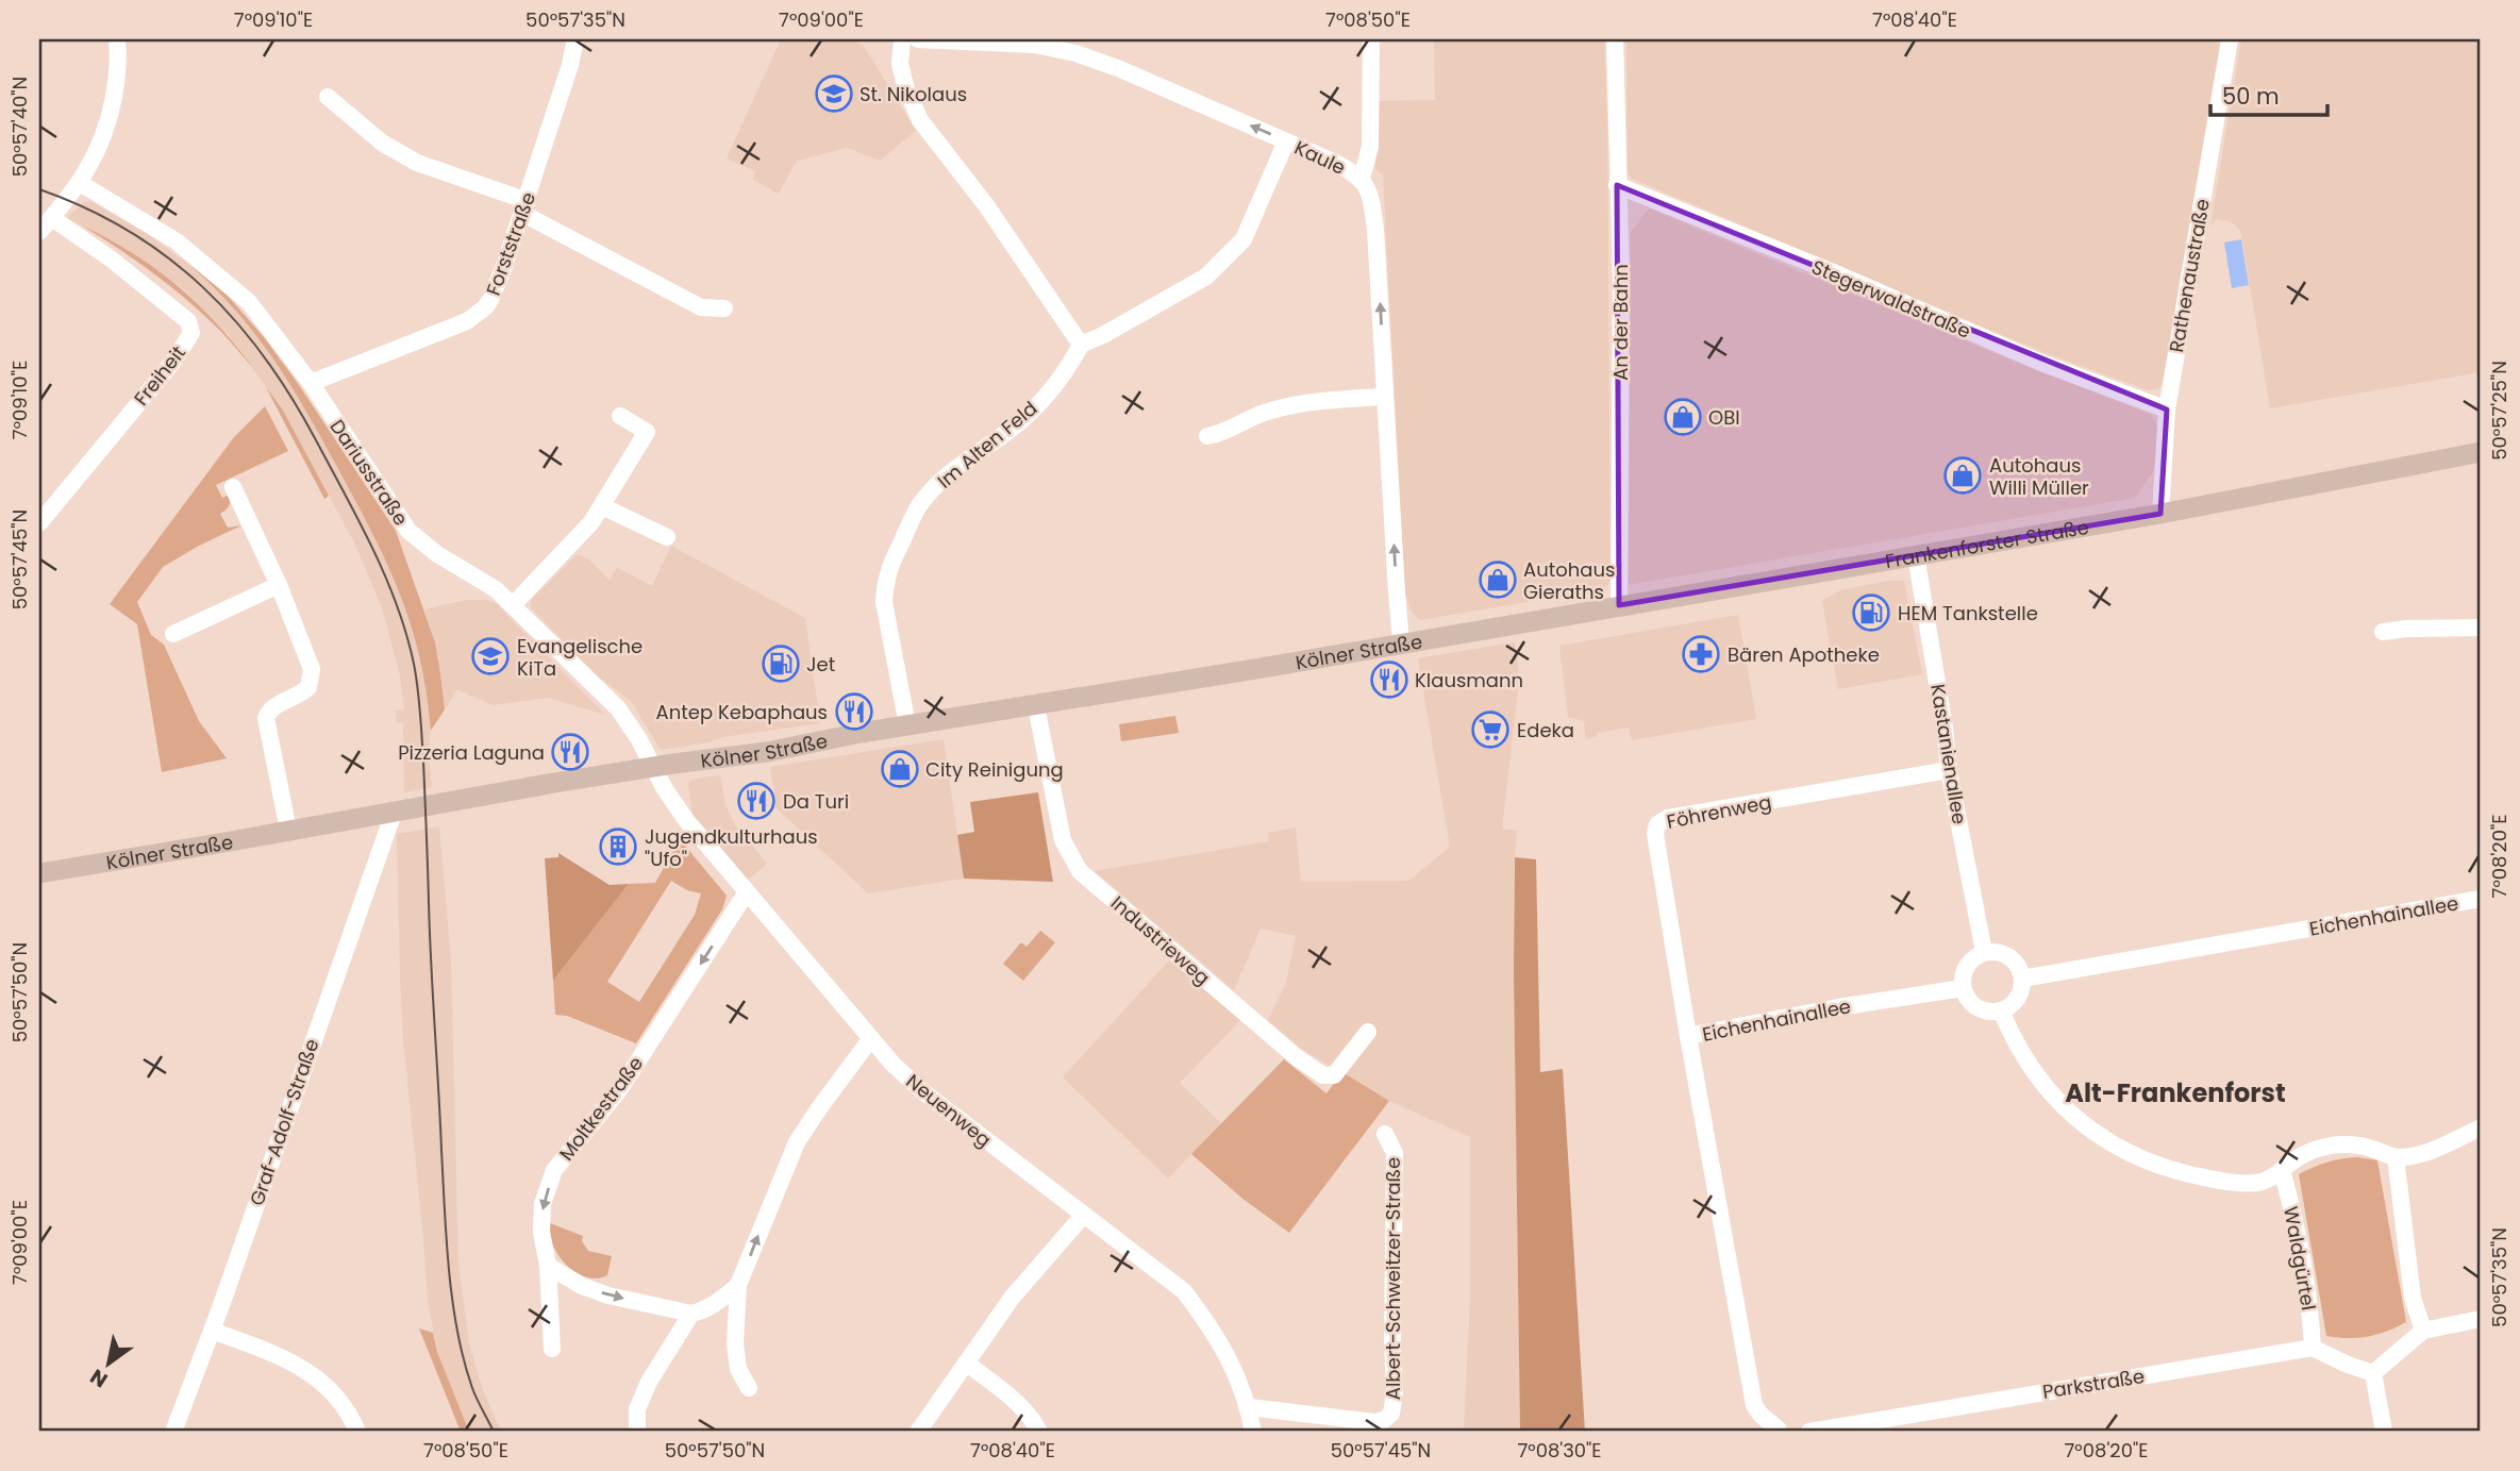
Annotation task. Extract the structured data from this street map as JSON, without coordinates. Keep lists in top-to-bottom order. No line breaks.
{"streets":{"main road":["Frankenforster Straße","Kölner Straße"],"street":["Kaule","Forststraße","Rathenaustraße","Stegerwaldstraße","An der Bahn","Freiheit","Im Alten Feld","Dariusstraße","Kastanienallee","Föhrenweg","Eichenhainallee","Industrieweg","Moltkestraße","Neuenweg","Graf-Adolf-Straße","Waldgürtel","Albert-Schweitzer-Straße","Parkstraße"]},"crossings":[["Kaule","Kölner Straße"],["Forststraße","Dariusstraße"],["Rathenaustraße","Stegerwaldstraße"],["Rathenaustraße","Frankenforster Straße"],["Stegerwaldstraße","An der Bahn"],["An der Bahn","Frankenforster Straße"],["Im Alten Feld","Kölner Straße"],["Dariusstraße","Kölner Straße"],["Dariusstraße","Neuenweg"],["Frankenforster Straße","Kölner Straße"],["Frankenforster Straße","Kastanienallee"],["Kölner Straße","Industrieweg"],["Kölner Straße","Neuenweg"],["Kölner Straße","Graf-Adolf-Straße"],["Kastanienallee","Föhrenweg"],["Kastanienallee","Eichenhainallee"],["Föhrenweg","Eichenhainallee"],["Moltkestraße","Neuenweg"],["Neuenweg","Albert-Schweitzer-Straße"],["Waldgürtel","Parkstraße"]],"one_way":["Kaule","Moltkestraße"],"districts":["Alt-Frankenforst"],"places":{"school or university":["St. Nikolaus","Evangelische KiTa"],"shop":["OBI","Autohaus Willi Müller","Autohaus Gieraths","City Reinigung"],"fuel station":["HEM Tankstelle","Jet"],"pharmacy":["Bären Apotheke"],"restaurant":["Klausmann","Antep Kebaphaus","Pizzeria Laguna","Da Turi"],"supermarket":["Edeka"],"building":["Jugendkulturhaus \"Ufo\""]},"scale_bar":"50 m","north":"bottom left","coordinates":["7°09'10\"E","50°57'35\"N","7°09'00\"E","7°08'50\"E","7°08'40\"E","50°57'40\"N","50°57'25\"N","50°57'45\"N","7°08'20\"E","50°57'50\"N","7°08'30\"E"]}
